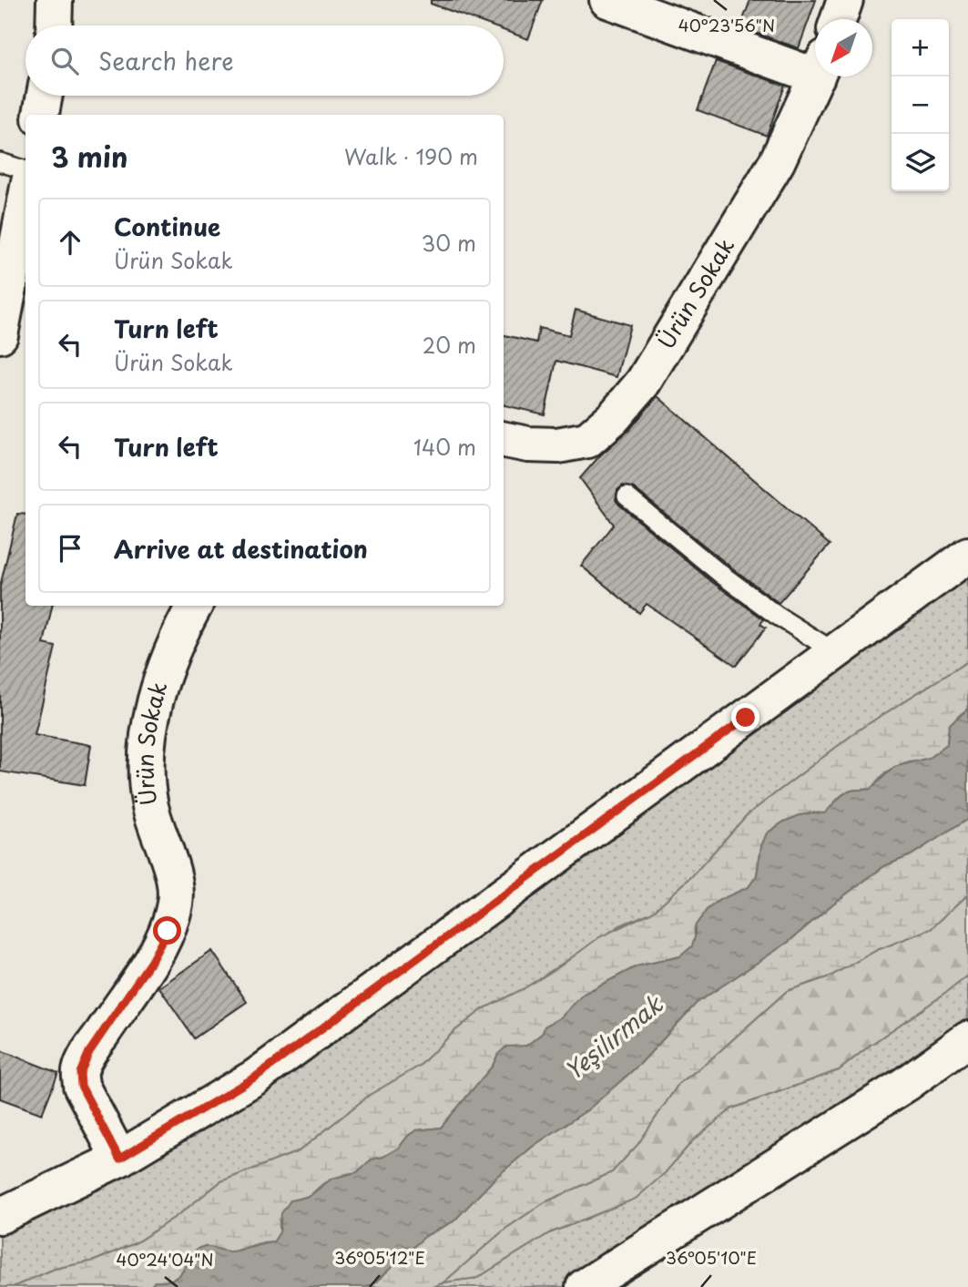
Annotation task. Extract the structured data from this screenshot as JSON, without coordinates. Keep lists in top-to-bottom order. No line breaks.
{"streets":{"street":["Ürün Sokak"]},"water":["Yeşilırmak"],"north":"bottom left","page":{"map_buttons":["+","−"],"search":"Search here","heading":["3 min","Walk · 190 m"],"list":[["Continue","Ürün Sokak","30 m"],["Turn left","Ürün Sokak","20 m"],["Turn left","140 m"],"Arrive at destination"]},"coordinates":["40°23'56\"N","36°05'12\"E","36°05'10\"E","40°24'04\"N"]}
